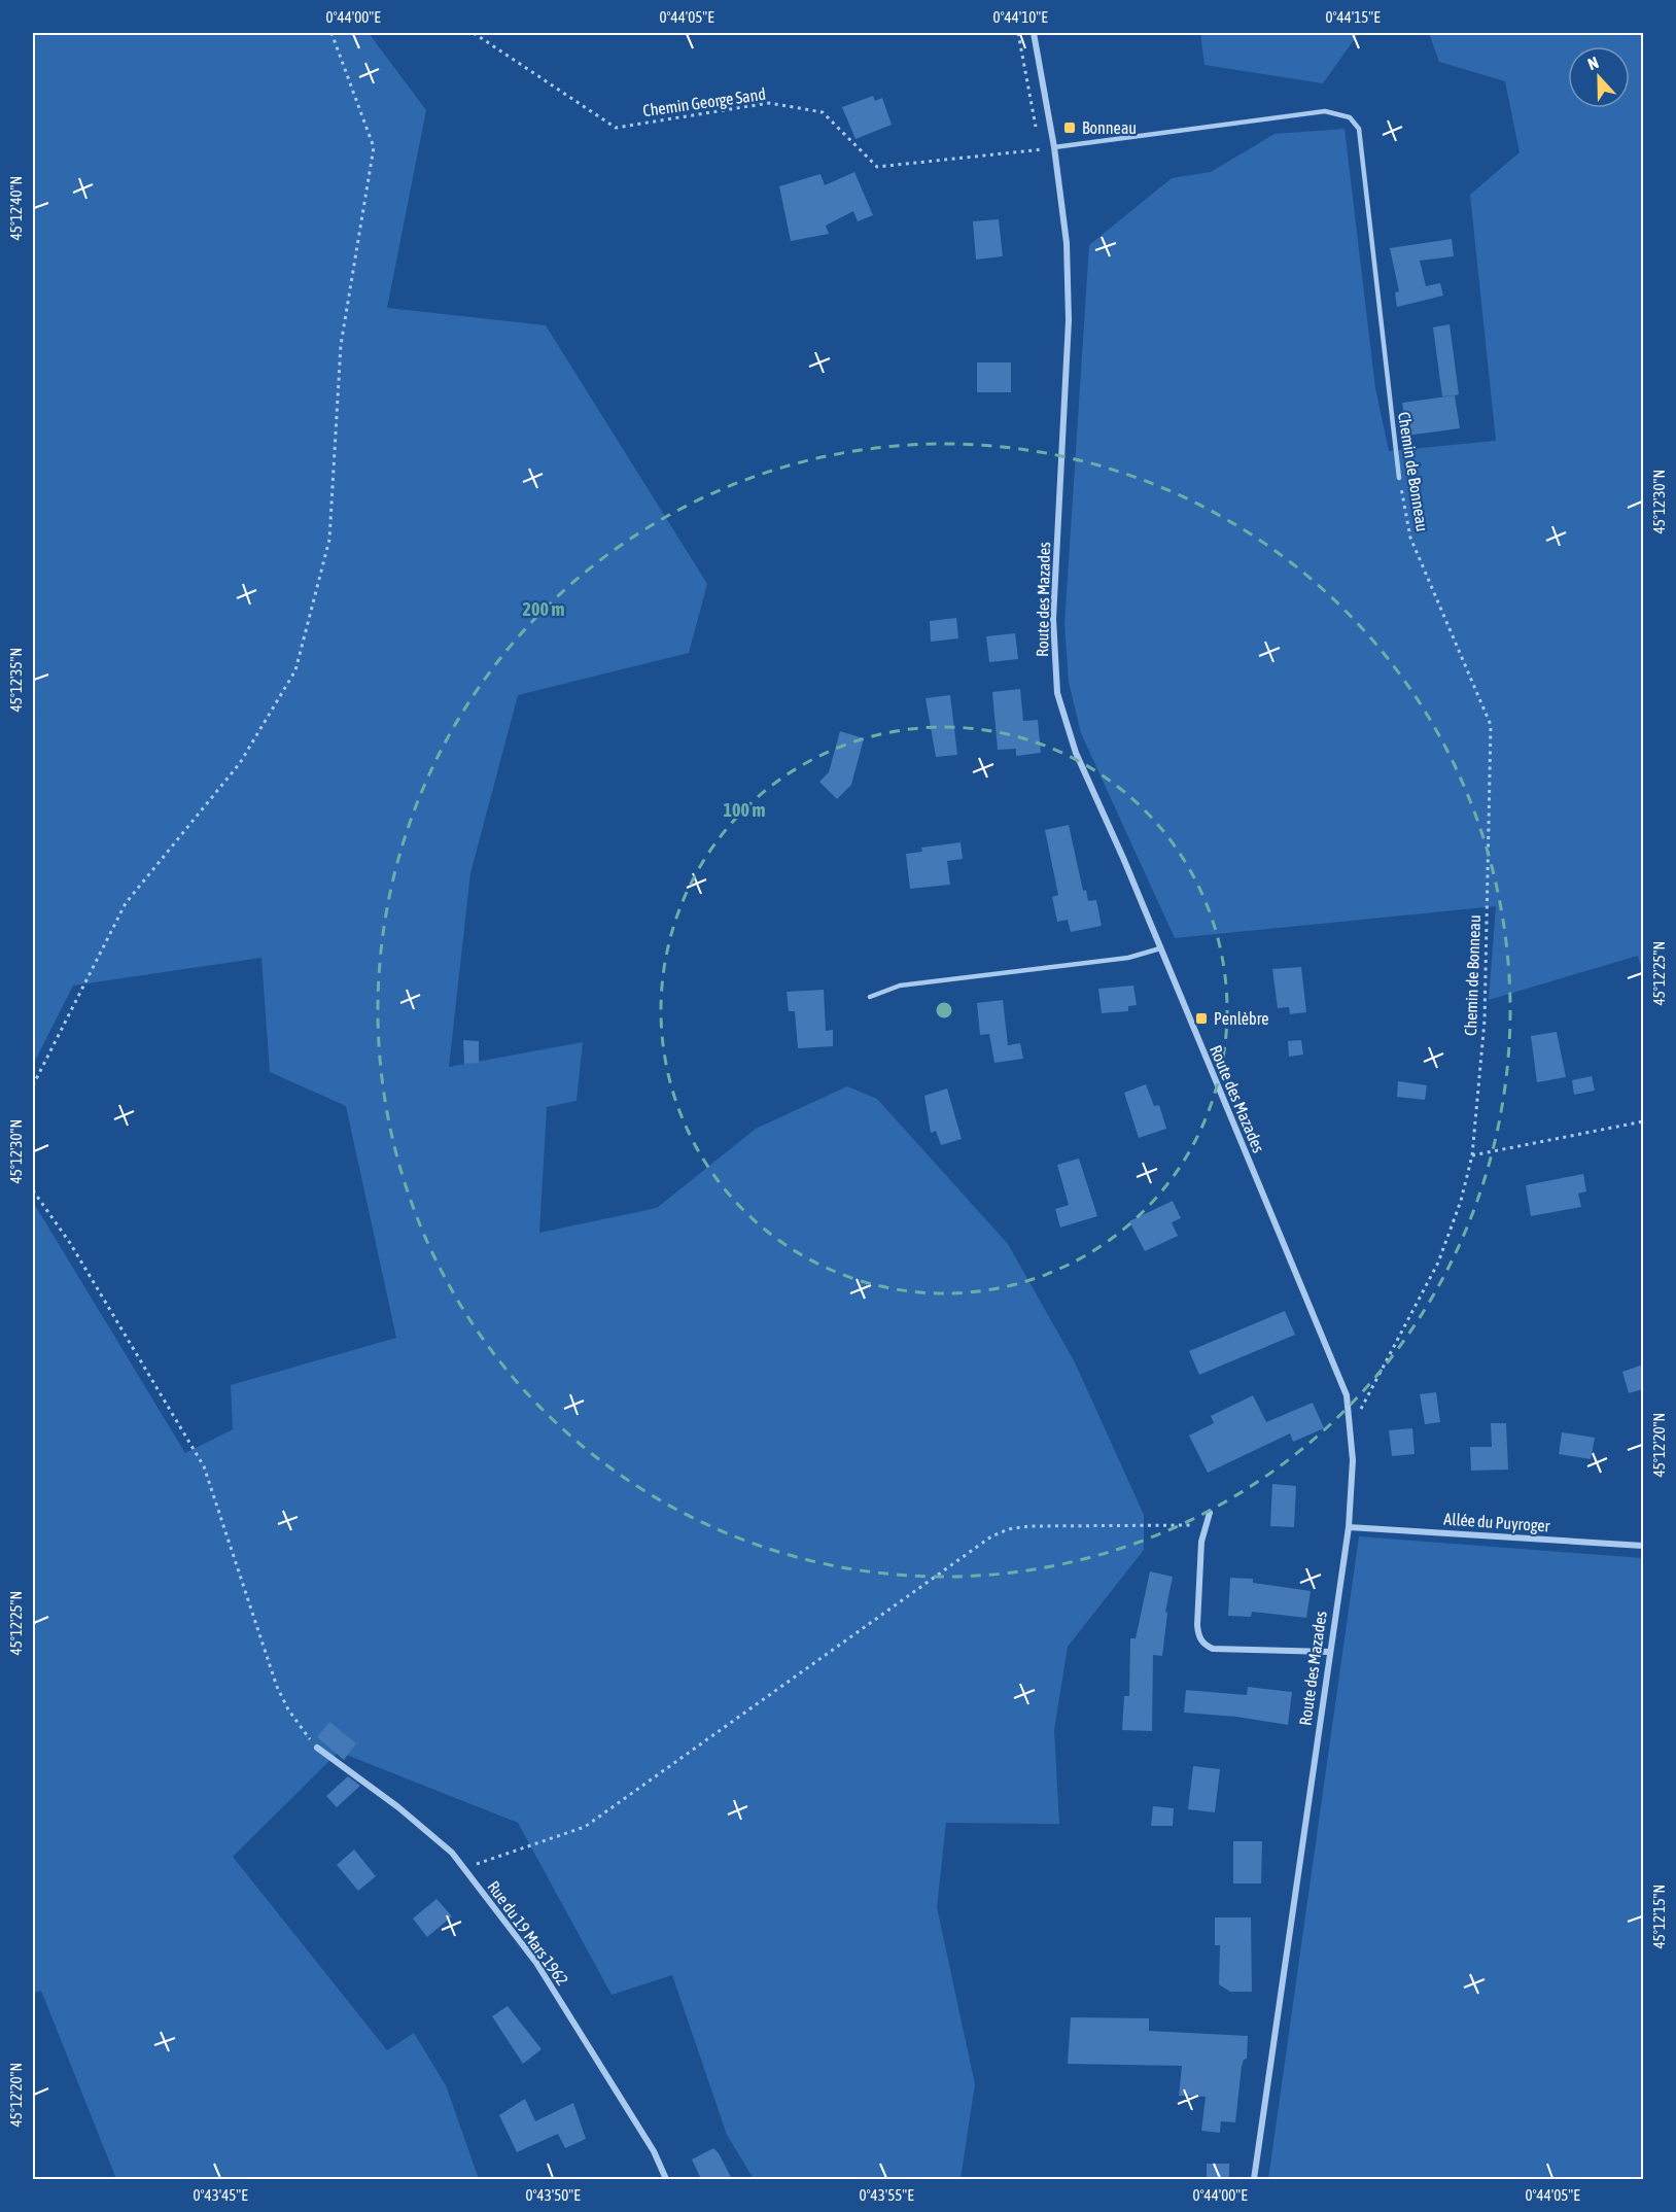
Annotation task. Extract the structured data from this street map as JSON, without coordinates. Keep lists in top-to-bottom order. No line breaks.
{"streets":{"street":["Route des Mazades","Allée du Puyroger","Rue du 19 Mars 1962"],"lane":["Chemin de Bonneau"],"path":["Chemin George Sand"]},"crossings":[["Chemin George Sand","Chemin de Bonneau"],["Chemin George Sand","Route des Mazades"],["Chemin de Bonneau","Route des Mazades"],["Route des Mazades","Allée du Puyroger"]],"places":{"transit":["Bonneau","Penlèbre"]},"north":"top","coordinates":["0°44'00\"E","0°44'05\"E","0°44'10\"E","0°44'15\"E","45°12'40\"N","45°12'30\"N","45°12'35\"N","45°12'25\"N","45°12'20\"N","45°12'15\"N","0°43'45\"E","0°43'50\"E","0°43'55\"E"],"rings":["200 m","100 m"]}
